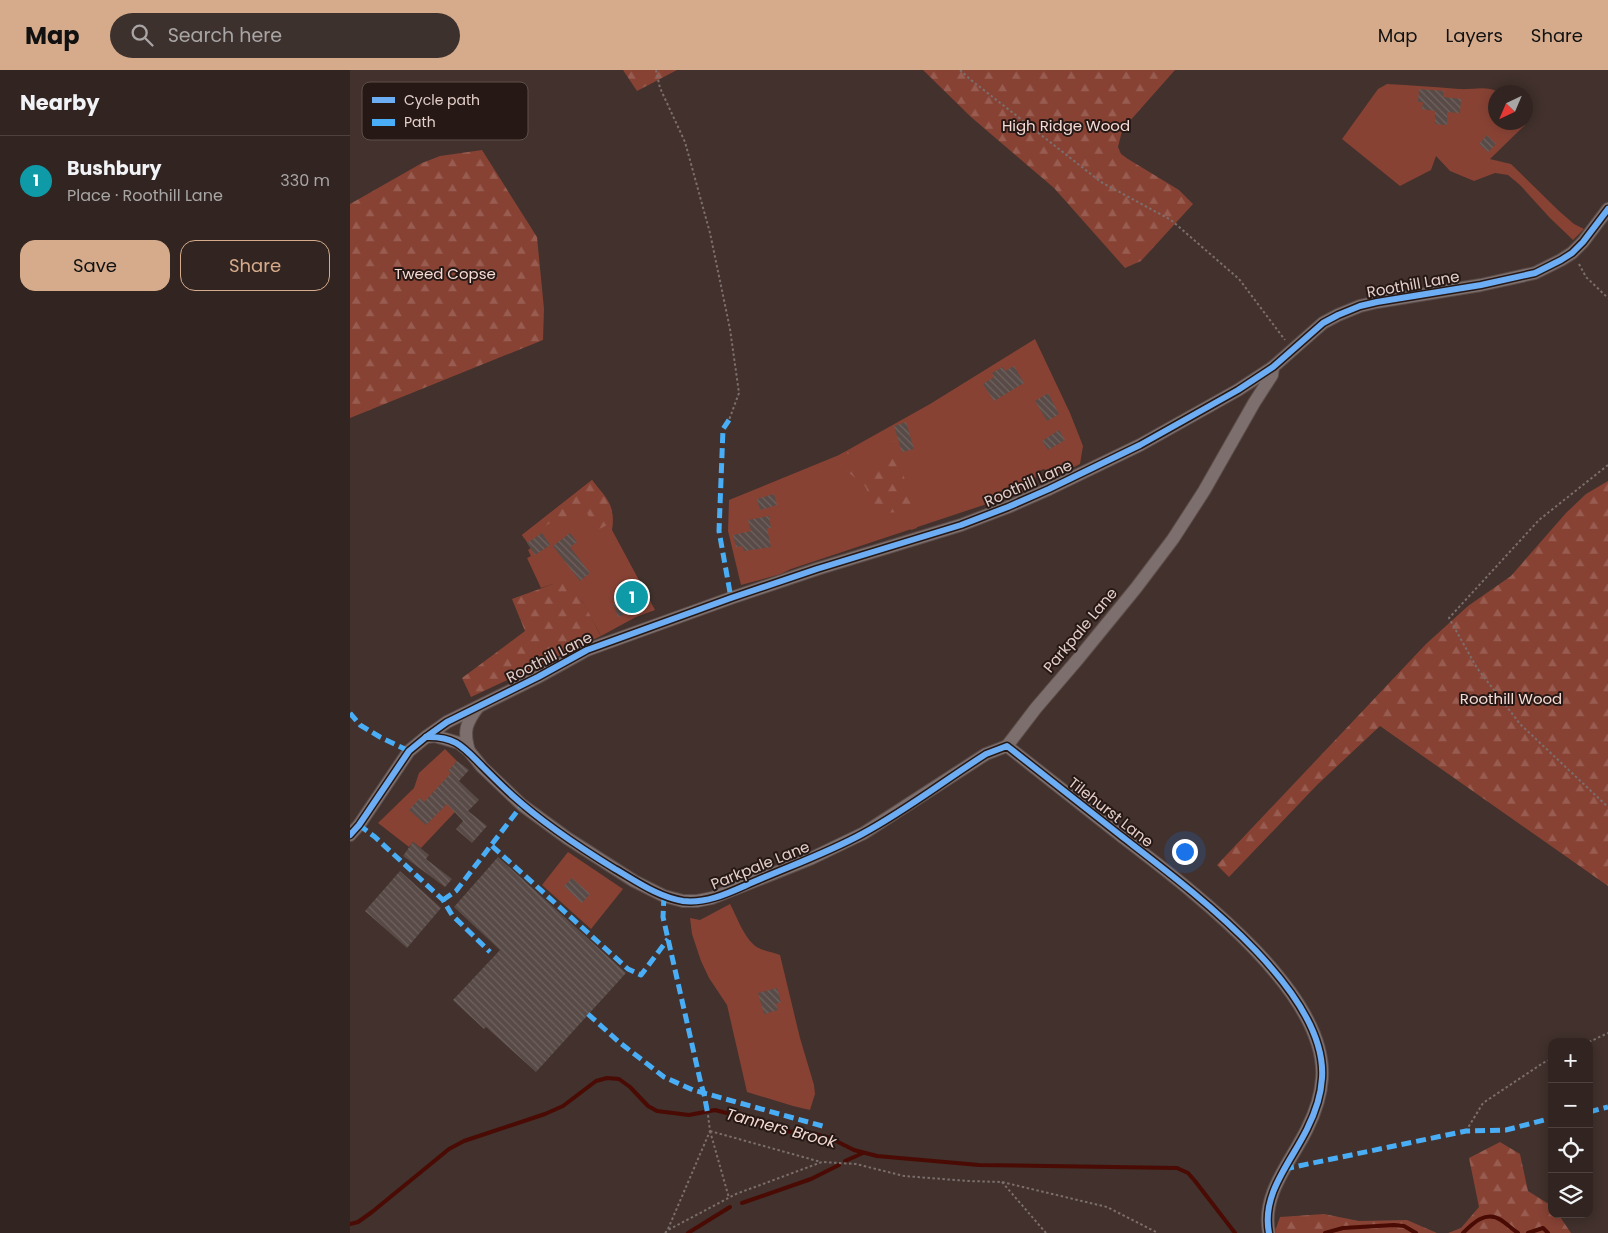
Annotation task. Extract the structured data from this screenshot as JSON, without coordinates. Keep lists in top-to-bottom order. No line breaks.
{"streets":{"street":["Roothill Lane","Parkpale Lane","Tilehurst Lane"]},"crossings":[["Roothill Lane","Parkpale Lane"],["Parkpale Lane","Tilehurst Lane"]],"water":["Tanners Brook"],"parks":["High Ridge Wood","Tweed Copse","Roothill Wood"],"legend":["Cycle path","Path"],"north":"bottom left","page":{"header":"Map","search":"Search here","nav":["Map","Layers","Share"],"heading":"Nearby","list":[{"mark":"1","name":"Bushbury","note":"Place · Roothill Lane","value":"330 m"}],"buttons":["Save","Share"],"pins":"1","map_buttons":["+","−"]}}
